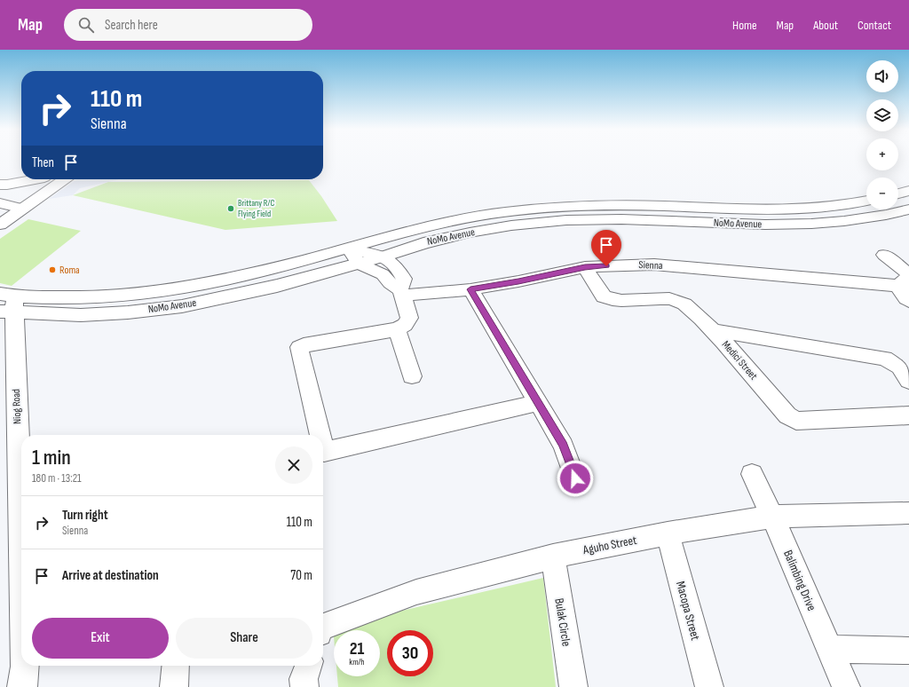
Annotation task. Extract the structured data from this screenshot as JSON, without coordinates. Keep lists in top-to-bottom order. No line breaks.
{"streets":{"main road":["NoMo Avenue","Niog Road"],"street":["Sienna","Medici Street","Aguho Street","Balimbing Drive","Macopa Street","Bulak Circle"]},"crossings":[["NoMo Avenue","Niog Road"],["Sienna","Medici Street"],["Aguho Street","Balimbing Drive"],["Aguho Street","Macopa Street"],["Aguho Street","Bulak Circle"]],"places":["Brittany R/C Flying Field","Roma"],"page":{"header":"Map","search":"Search here","nav":["Home","Map","About","Contact"],"map_buttons":["+","−"],"turn":["110 m","Sienna"],"then":"Then","heading":["1 min","180 m · 13:21"],"list":[{"name":"Turn right","note":"Sienna","value":"110 m"},{"name":"Arrive at destination","value":"70 m"}],"buttons":["Exit","Share"],"speed":"21 km/h","limit":"30"}}
